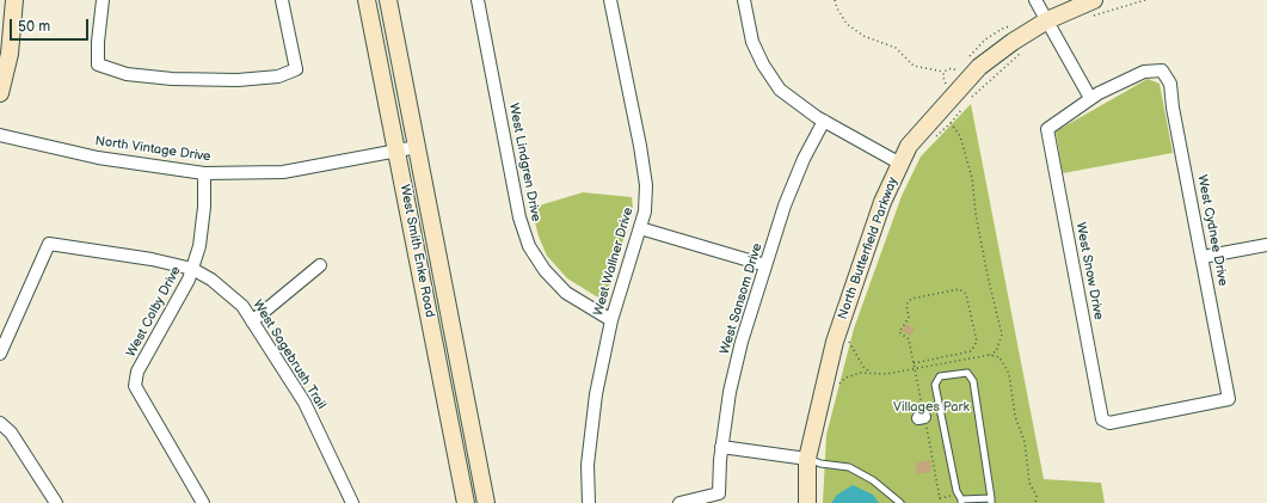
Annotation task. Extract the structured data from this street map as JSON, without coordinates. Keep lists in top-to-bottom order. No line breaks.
{"streets":{"street":["North Vintage Drive","West Lindgren Drive","West Cydnee Drive","North Butterfield Parkway","West Smith Enke Road","West Wallner Drive","West Snow Drive","West Sansom Drive","West Colby Drive","West Sagebrush Trail"]},"crossings":[["North Vintage Drive","West Smith Enke Road"],["North Vintage Drive","West Colby Drive"],["West Lindgren Drive","West Wallner Drive"],["West Cydnee Drive","West Snow Drive"],["West Colby Drive","West Sagebrush Trail"]],"parks":["Villages Park"],"scale_bar":"50 m"}
